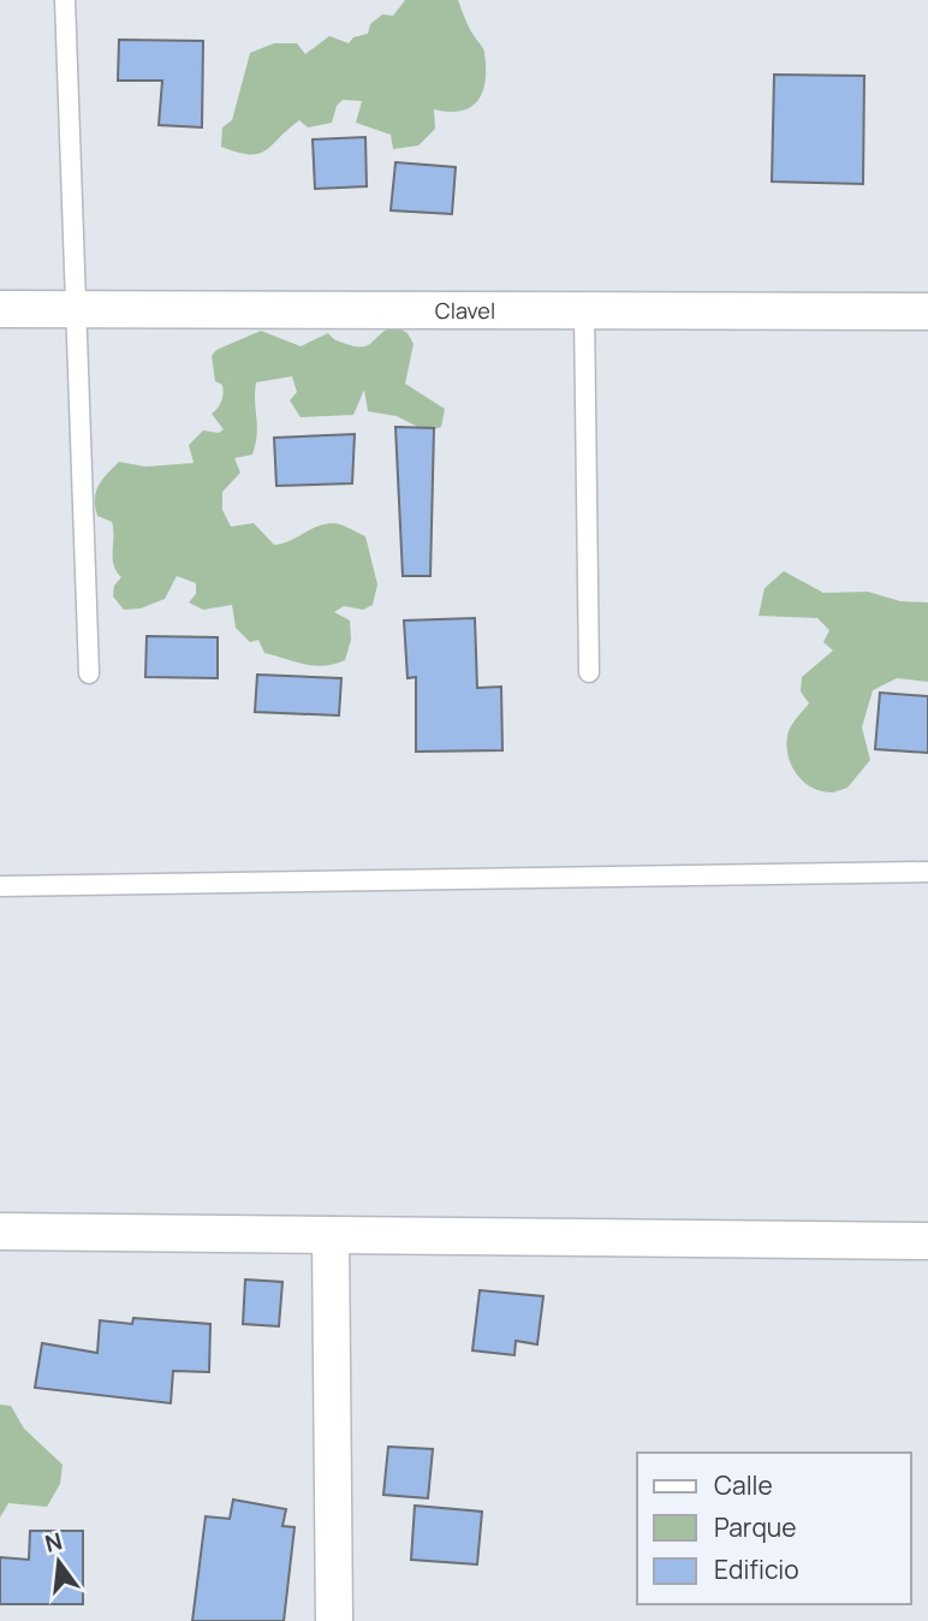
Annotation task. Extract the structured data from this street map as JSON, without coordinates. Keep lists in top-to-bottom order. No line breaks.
{"streets":{"street":["Clavel"]},"legend":["Calle","Parque","Edificio"],"north":"top"}
